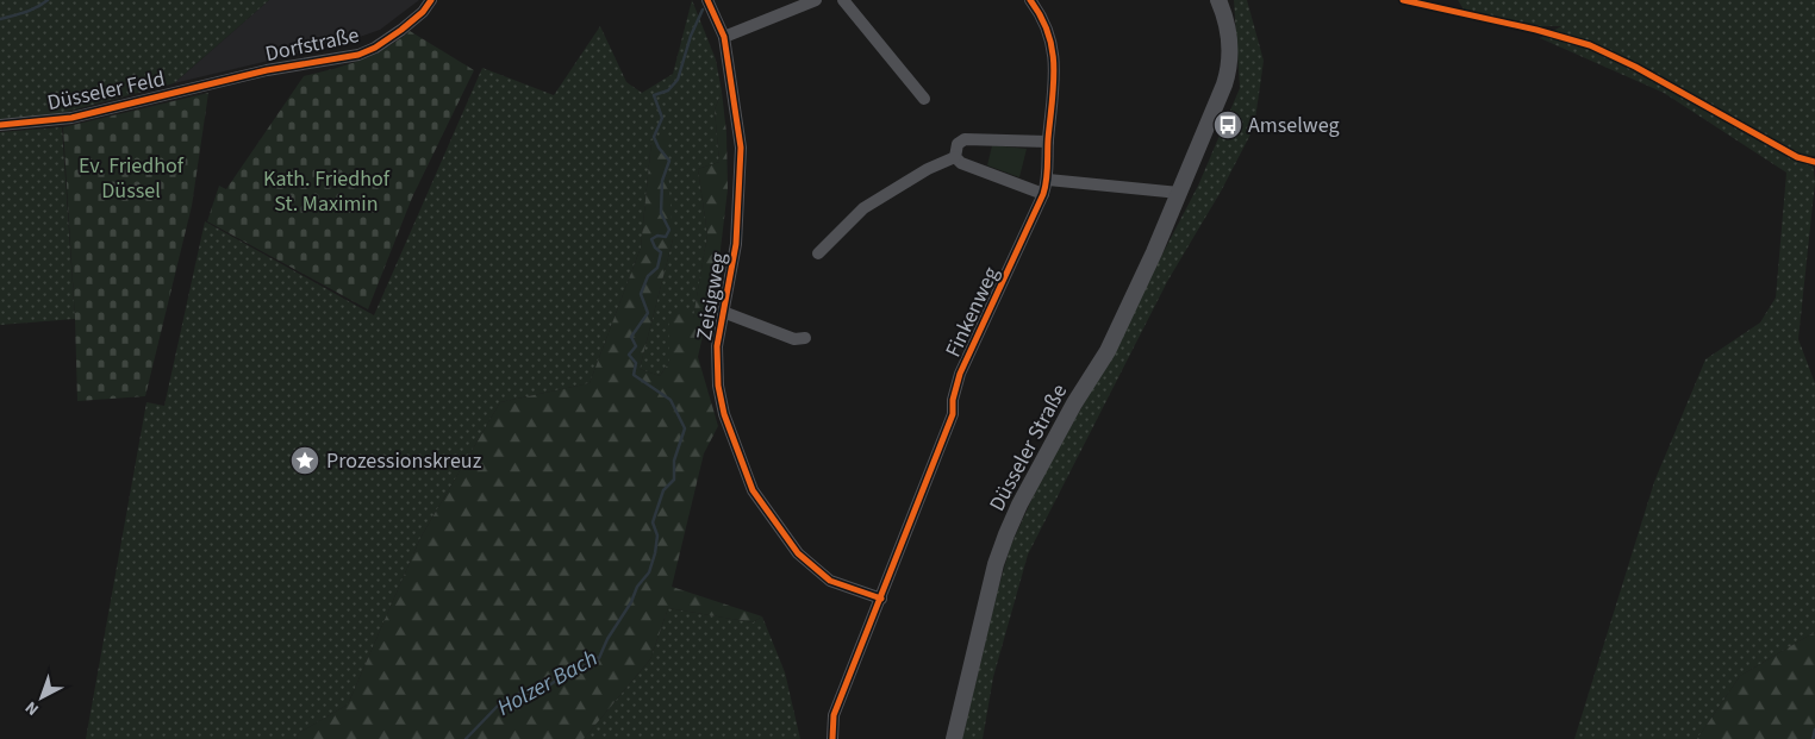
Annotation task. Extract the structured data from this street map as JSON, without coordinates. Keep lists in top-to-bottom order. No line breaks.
{"streets":{"main road":["Düsseler Straße"],"street":["Dorfstraße","Düsseler Feld","Zeisigweg","Finkenweg"]},"crossings":[["Dorfstraße","Düsseler Feld"],["Zeisigweg","Finkenweg"]],"water":["Holzer Bach"],"parks":["Ev. Friedhof Düssel","Kath. Friedhof St. Maximin"],"places":{"bus stop":["Amselweg"],"place":["Prozessionskreuz"]},"north":"bottom left"}
